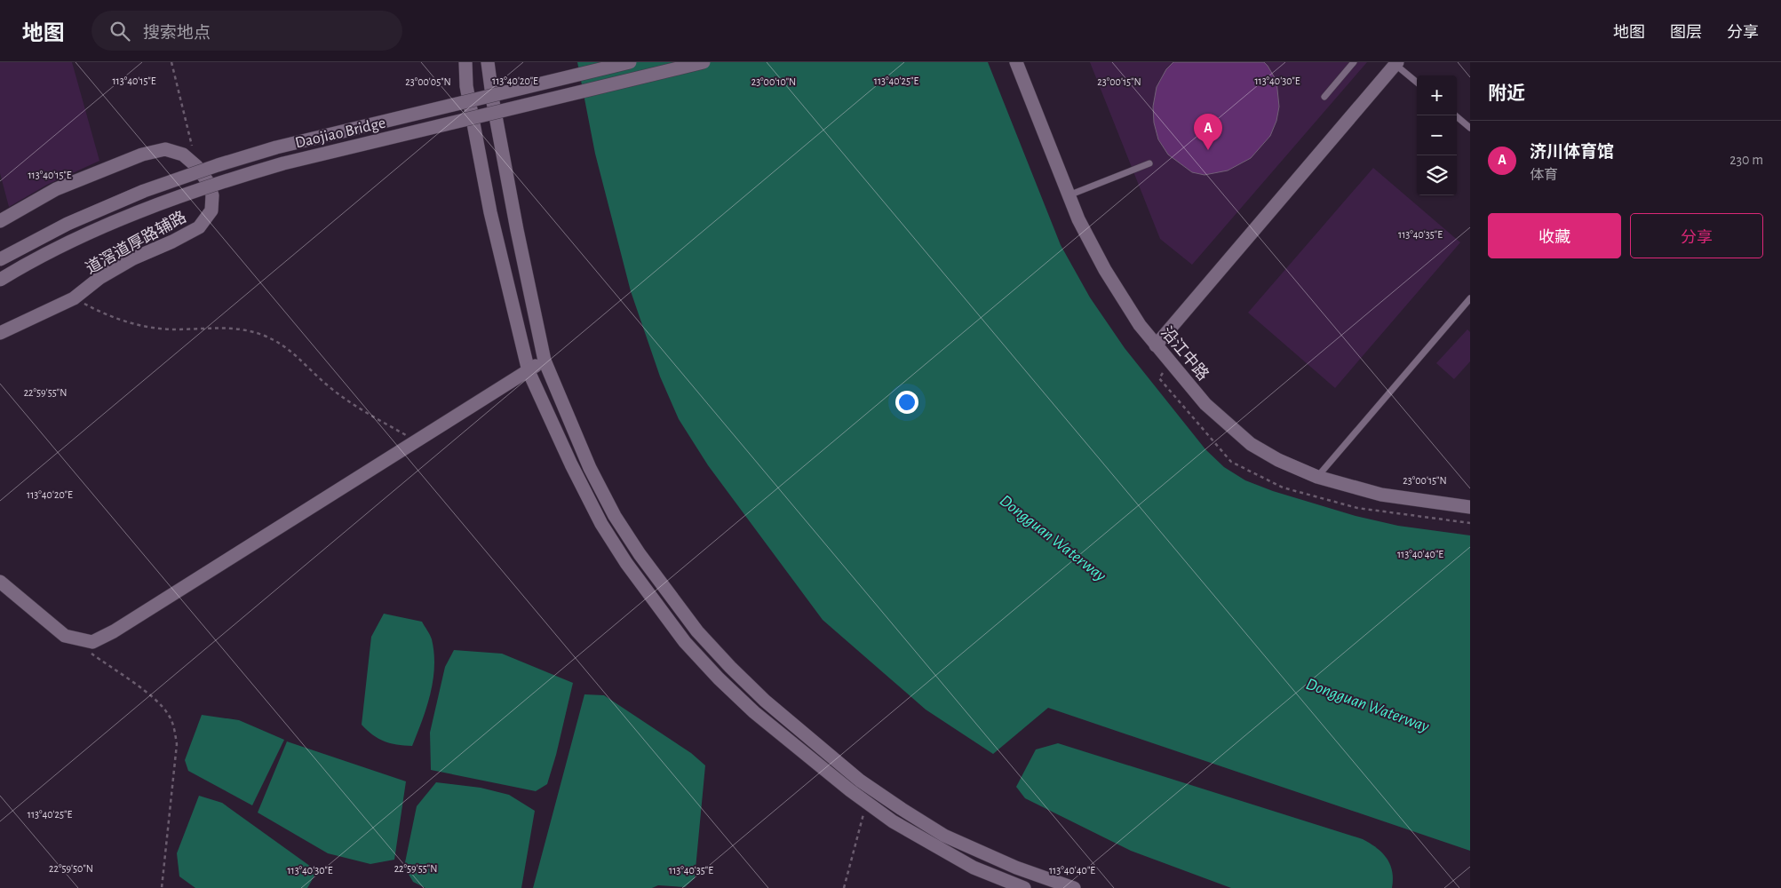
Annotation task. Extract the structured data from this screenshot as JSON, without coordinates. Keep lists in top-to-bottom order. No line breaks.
{"streets":{"street":["Daojiao Bridge","道滘道厚路辅路","沿江中路"]},"water":["Dongguan Waterway"],"page":{"header":"地图","search":"搜索地点","nav":["地图","图层","分享"],"heading":"附近","map_buttons":["+","−"],"pins":"A","list":[{"mark":"A","name":"济川体育馆","note":"体育","value":"230 m"}],"buttons":["收藏","分享"]},"coordinates":["113°40'15\"E","113°40'20\"E","113°40'25\"E","113°40'30\"E","23°00'05\"N","23°00'10\"N","23°00'15\"N","113°40'35\"E","22°59'55\"N","113°40'40\"E","22°59'50\"N"]}
